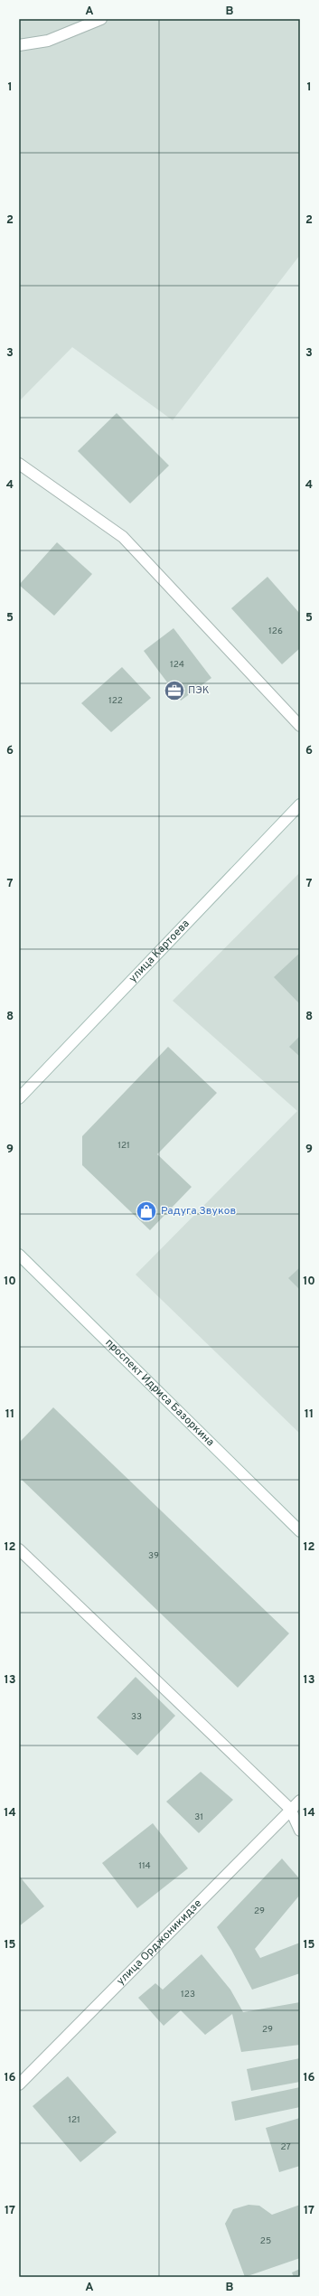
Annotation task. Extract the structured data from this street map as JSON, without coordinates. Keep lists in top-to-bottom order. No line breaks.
{"streets":{"main road":["улица Картоева","проспект Идриса Базоркина","улица Орджоникидзе"]},"places":{"office":["ПЭК"],"shop":["Радуга Звуков"]},"house_numbers":["126","124","122","121","39","33","31","114","29","123","29","121","27","25"],"grid":{"columns":["A","B"],"rows":["1","2","3","4","5","6","7","8","9","10","11","12","13","14","15","16","17"]}}
